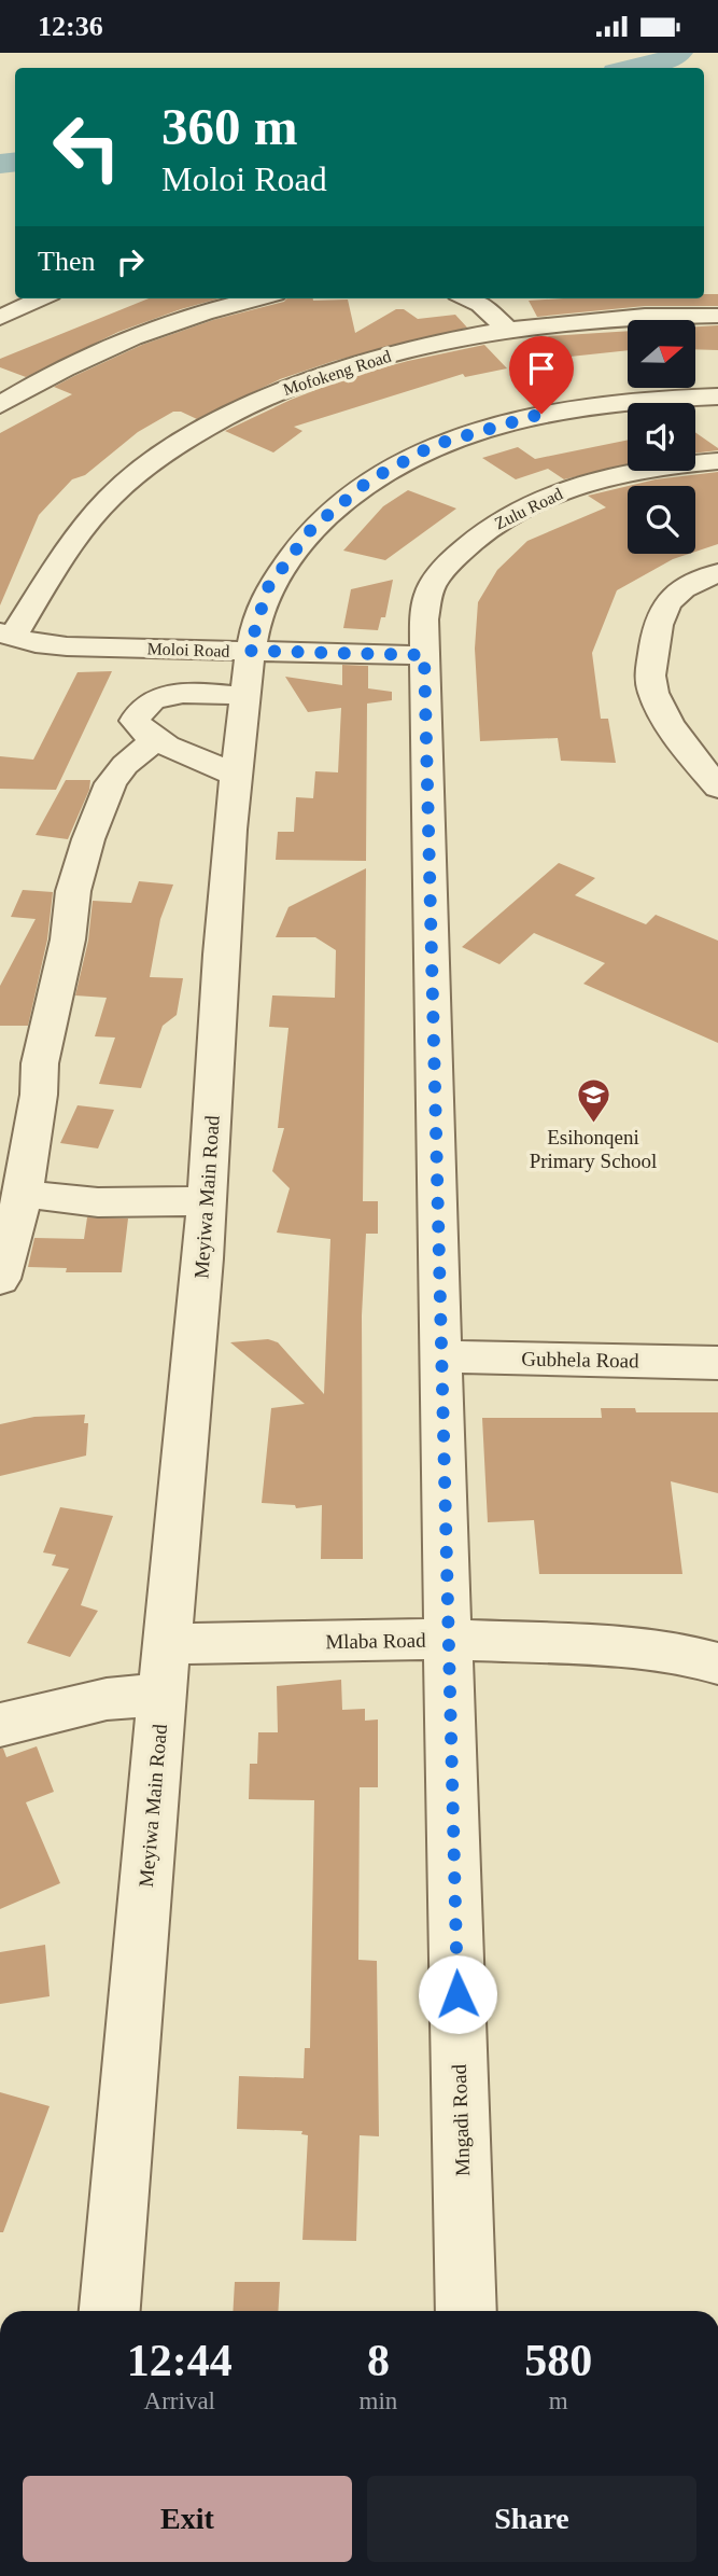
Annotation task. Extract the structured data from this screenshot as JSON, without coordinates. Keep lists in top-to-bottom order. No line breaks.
{"streets":{"street":["Mofokeng Road","Zulu Road","Moloi Road","Meyiwa Main Road","Gubhela Road","Mlaba Road","Mngadi Road"]},"crossings":[["Mofokeng Road","Moloi Road"],["Zulu Road","Moloi Road"],["Zulu Road","Mngadi Road"],["Moloi Road","Meyiwa Main Road"],["Moloi Road","Mngadi Road"],["Meyiwa Main Road","Mlaba Road"],["Gubhela Road","Mngadi Road"],["Mlaba Road","Mngadi Road"]],"places":{"school or university":["Esihonqeni Primary School"]},"north":"right","page":{"status":"12:36","turn":["360 m","Moloi Road"],"then":"Then","eta":["12:44","Arrival","8","min","580","m"],"buttons":["Exit","Share"]}}
